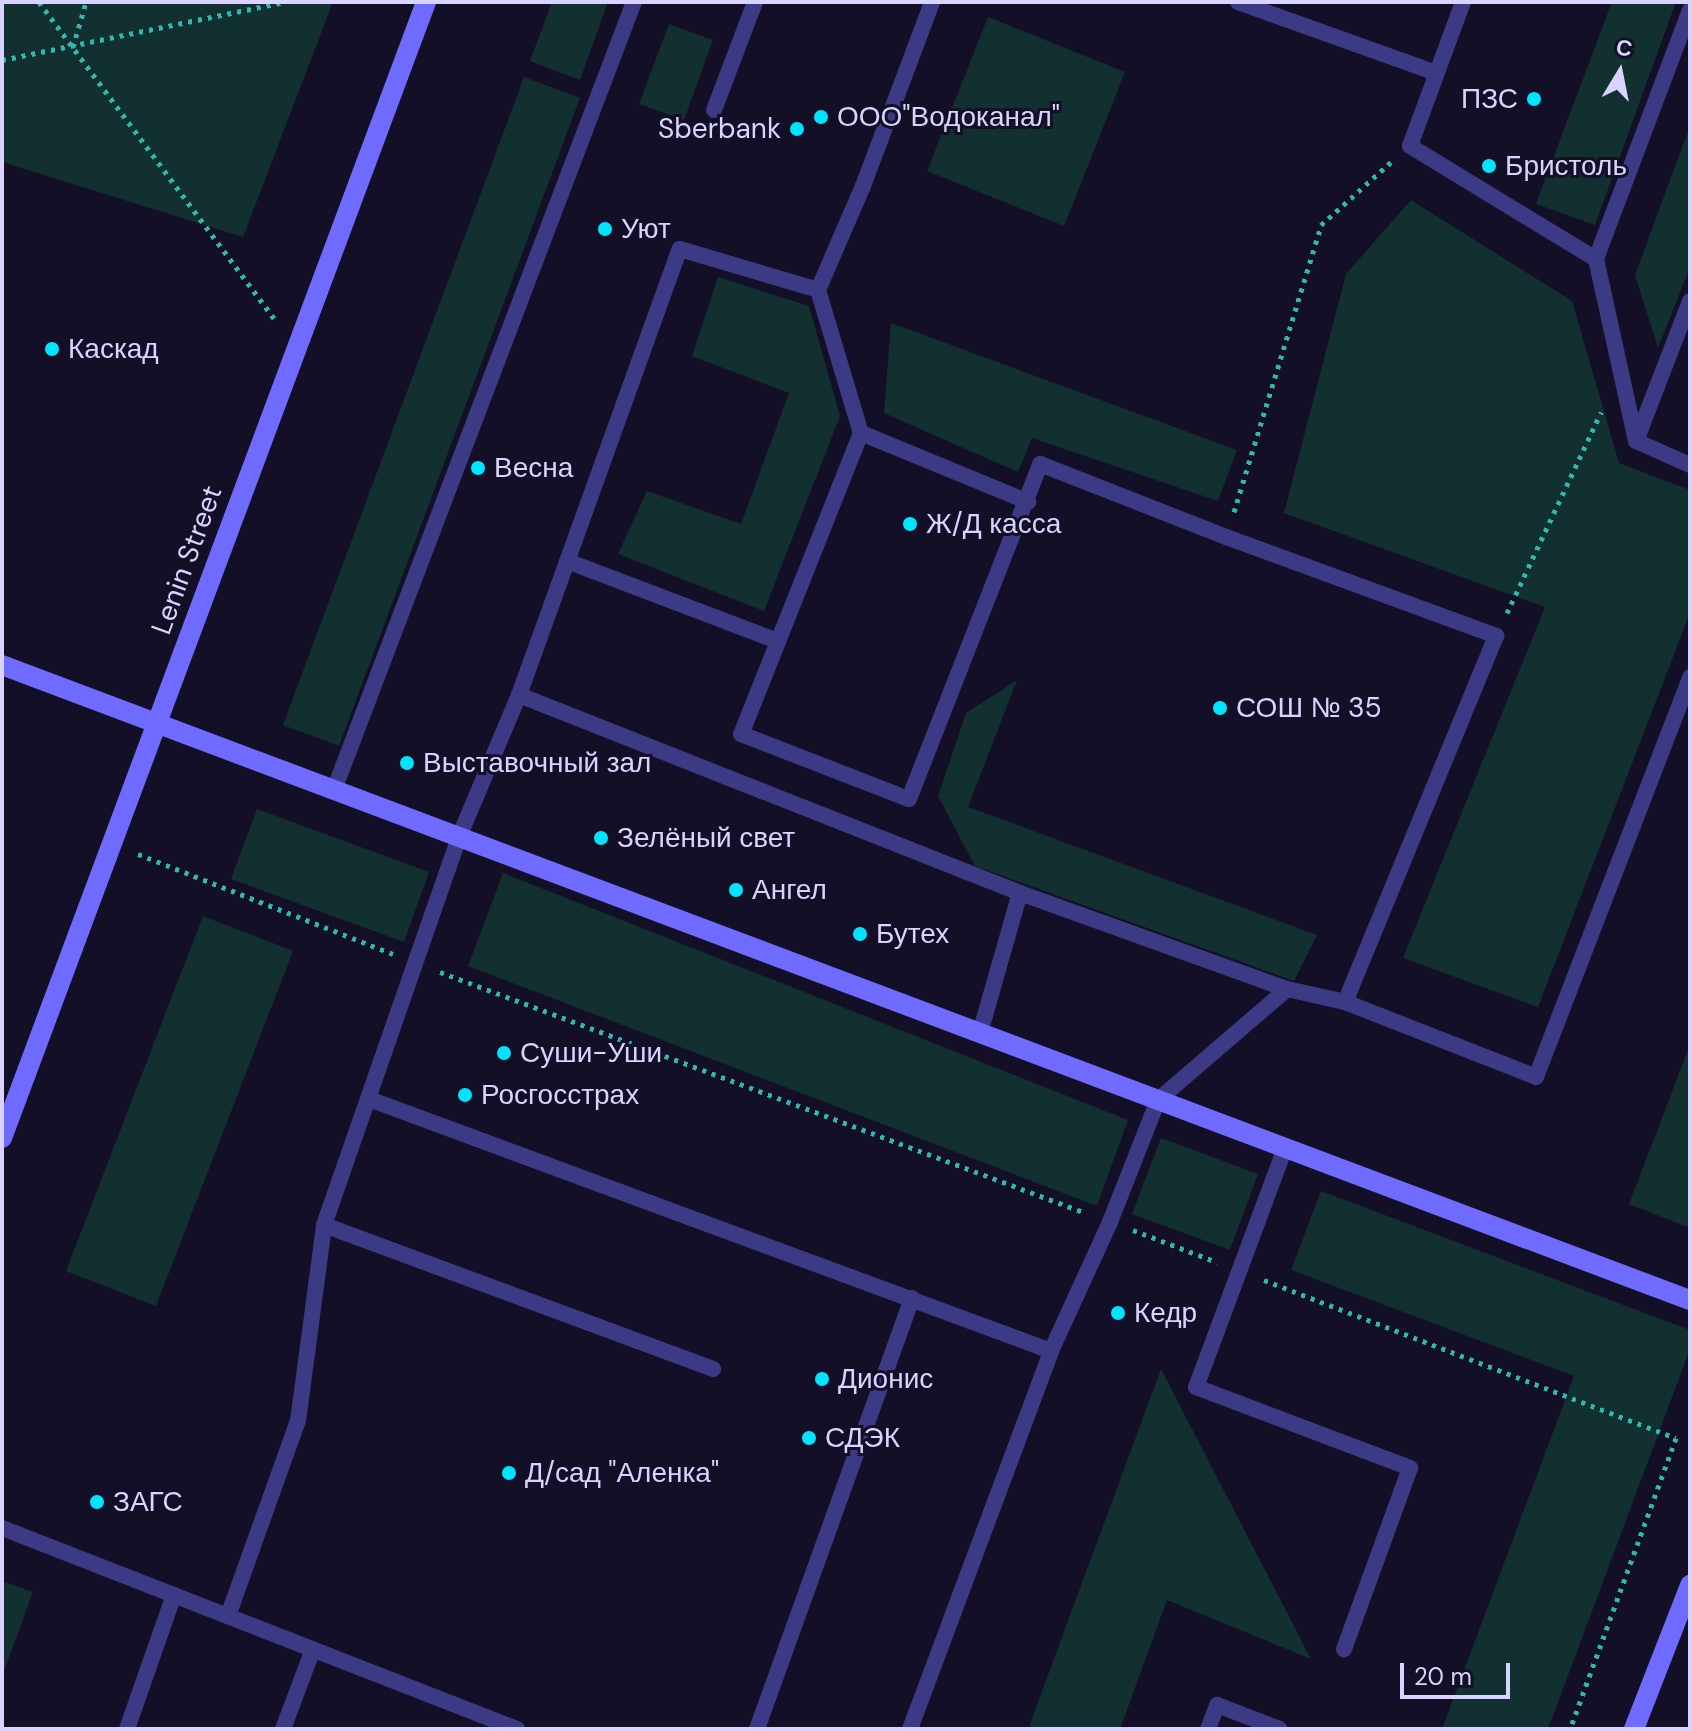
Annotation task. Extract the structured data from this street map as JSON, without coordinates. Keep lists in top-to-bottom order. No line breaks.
{"streets":{"main road":["Lenin Street"]},"places":["ПЗС","ООО\"Водоканал\"","Sberbank","Бристоль","Уют","Каскад","Весна","Ж/Д касса","СОШ № 35","Выставочный зал","Зелёный свет","Ангел","Бутех","Суши-Уши","Росгосстрах","Кедр","Дионис","СДЭК","Д/сад \"Аленка\"","ЗАГС"],"scale_bar":"20 m","north":"top"}
